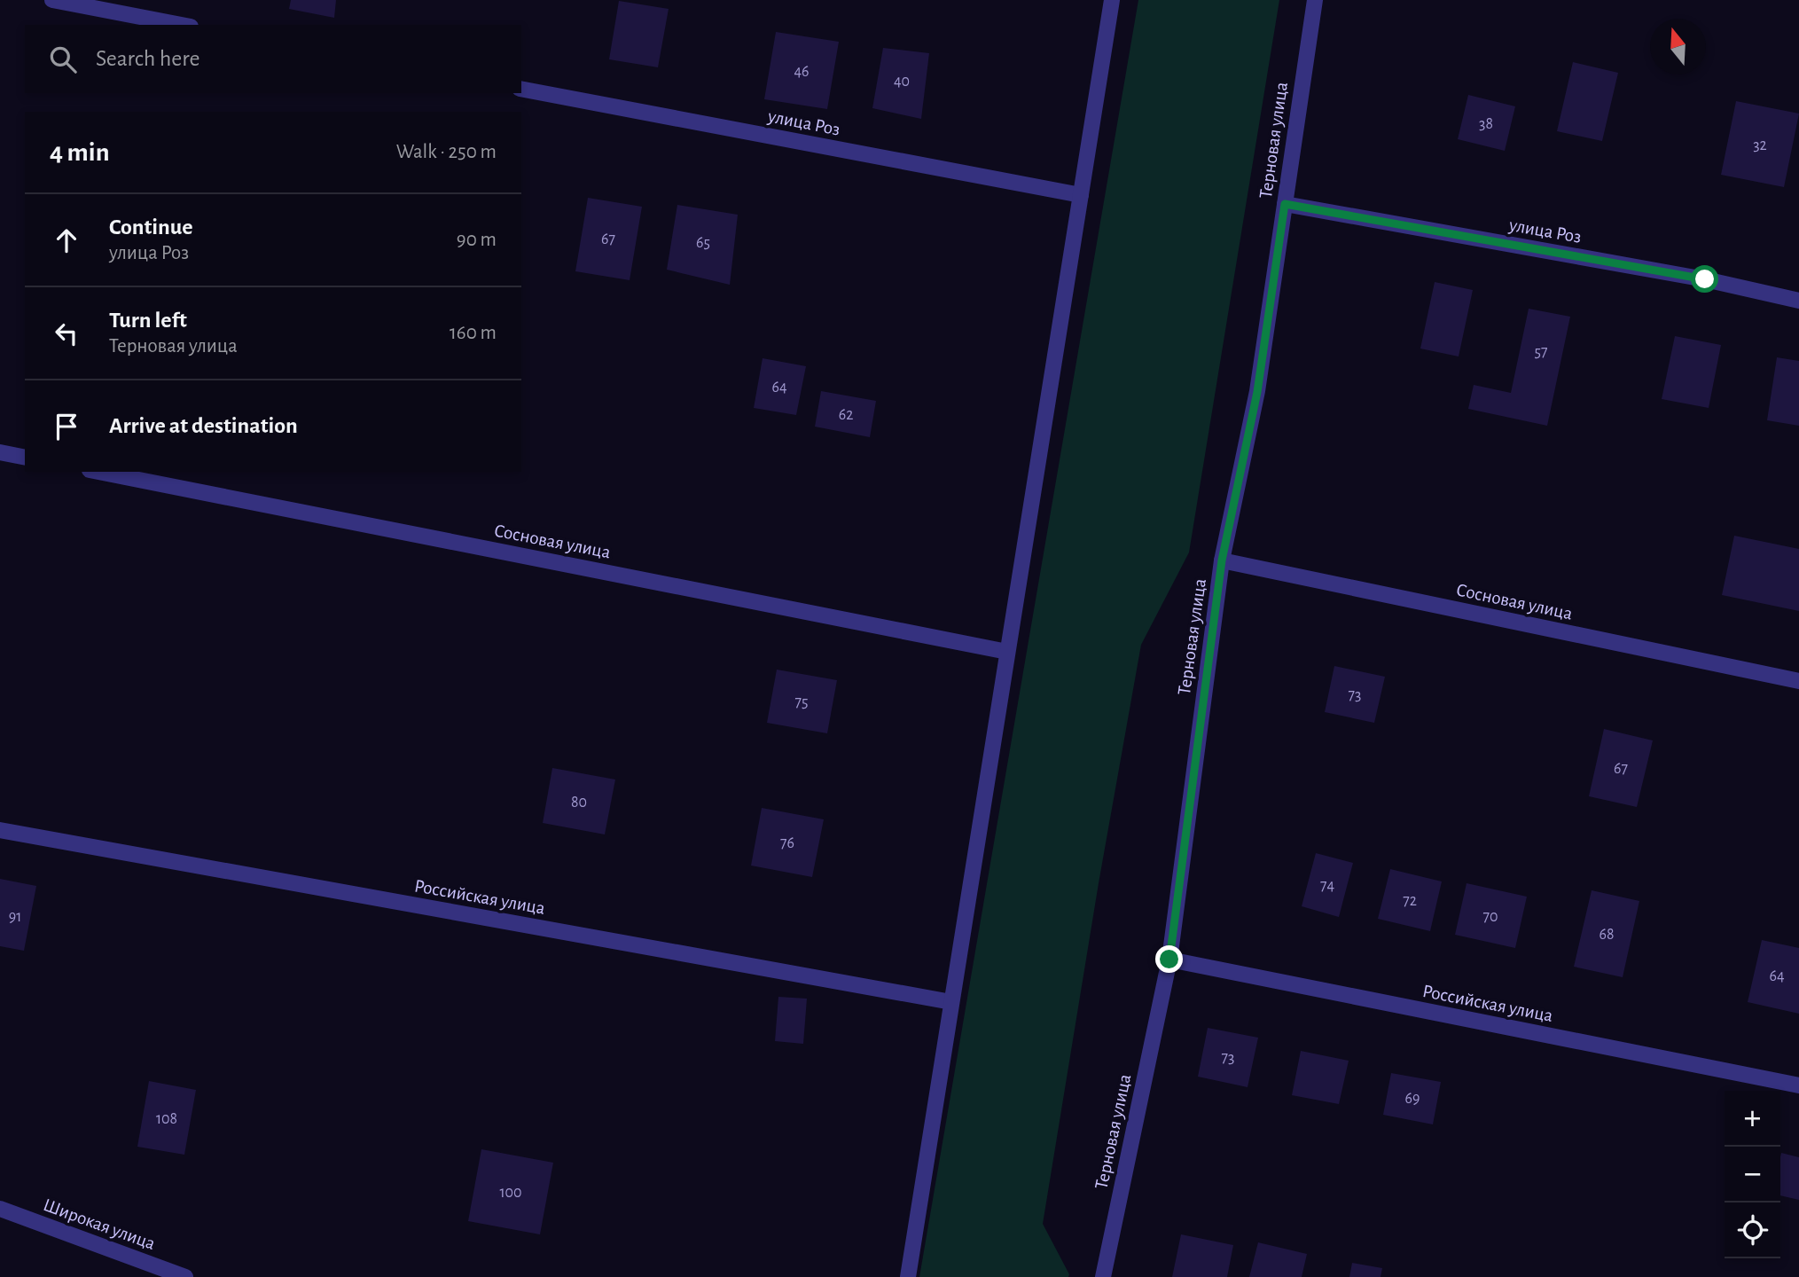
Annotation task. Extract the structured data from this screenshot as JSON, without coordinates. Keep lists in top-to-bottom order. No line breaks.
{"streets":{"street":["улица Роз","Терновая улица","Сосновая улица","Российская улица","Широкая улица"]},"crossings":[["улица Роз","Терновая улица"],["Терновая улица","Сосновая улица"],["Терновая улица","Российская улица"]],"house_numbers":["46","40","38","32","67","65","57","64","62","73","75","67","80","76","74","72","91","70","68","64","73","69","108","100"],"north":"top","page":{"search":"Search here","heading":["4 min","Walk · 250 m"],"list":[["Continue","улица Роз","90 m"],["Turn left","Терновая улица","160 m"],"Arrive at destination"],"map_buttons":["+","−"]}}
